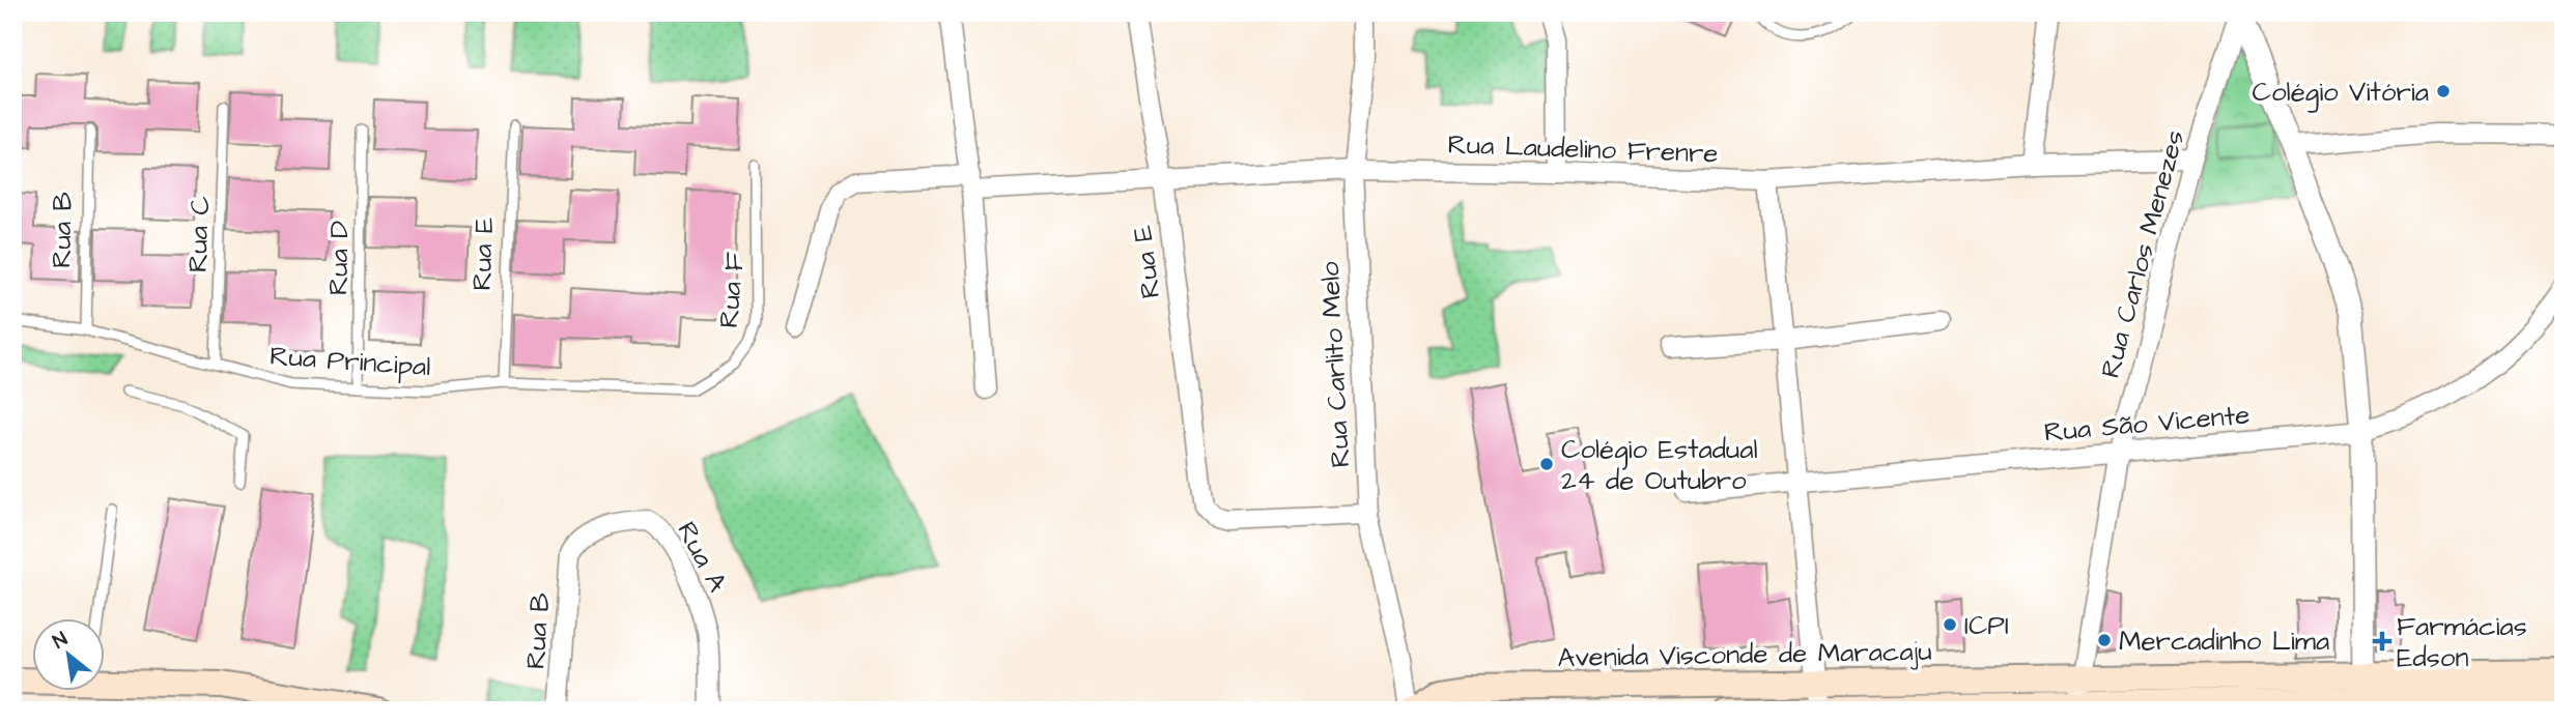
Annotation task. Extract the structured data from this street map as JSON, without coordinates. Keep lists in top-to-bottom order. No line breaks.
{"streets":{"main road":["Avenida Visconde de Maracaju"],"street":["Rua Laudelino Frenre","Rua B","Rua E","Rua Carlos Menezes","Rua Carlito Melo","Rua São Vicente","Rua A"],"lane":["Rua C","Rua D","Rua F","Rua Principal"]},"crossings":[["Rua Laudelino Frenre","Rua E"],["Rua Laudelino Frenre","Rua Carlos Menezes"],["Rua Laudelino Frenre","Rua Carlito Melo"],["Rua B","Rua Principal"],["Rua B","Rua A"],["Rua C","Rua Principal"],["Rua E","Rua Principal"],["Rua E","Rua Carlito Melo"],["Rua Carlos Menezes","Rua São Vicente"],["Rua Carlos Menezes","Avenida Visconde de Maracaju"],["Rua D","Rua Principal"],["Rua F","Rua Principal"],["Rua Carlito Melo","Avenida Visconde de Maracaju"]],"places":{"other":["Colégio Vitória","Colégio Estadual 24 de Outubro","ICPI","Mercadinho Lima"],"health":["Farmácias Edson"]},"north":"top left"}
